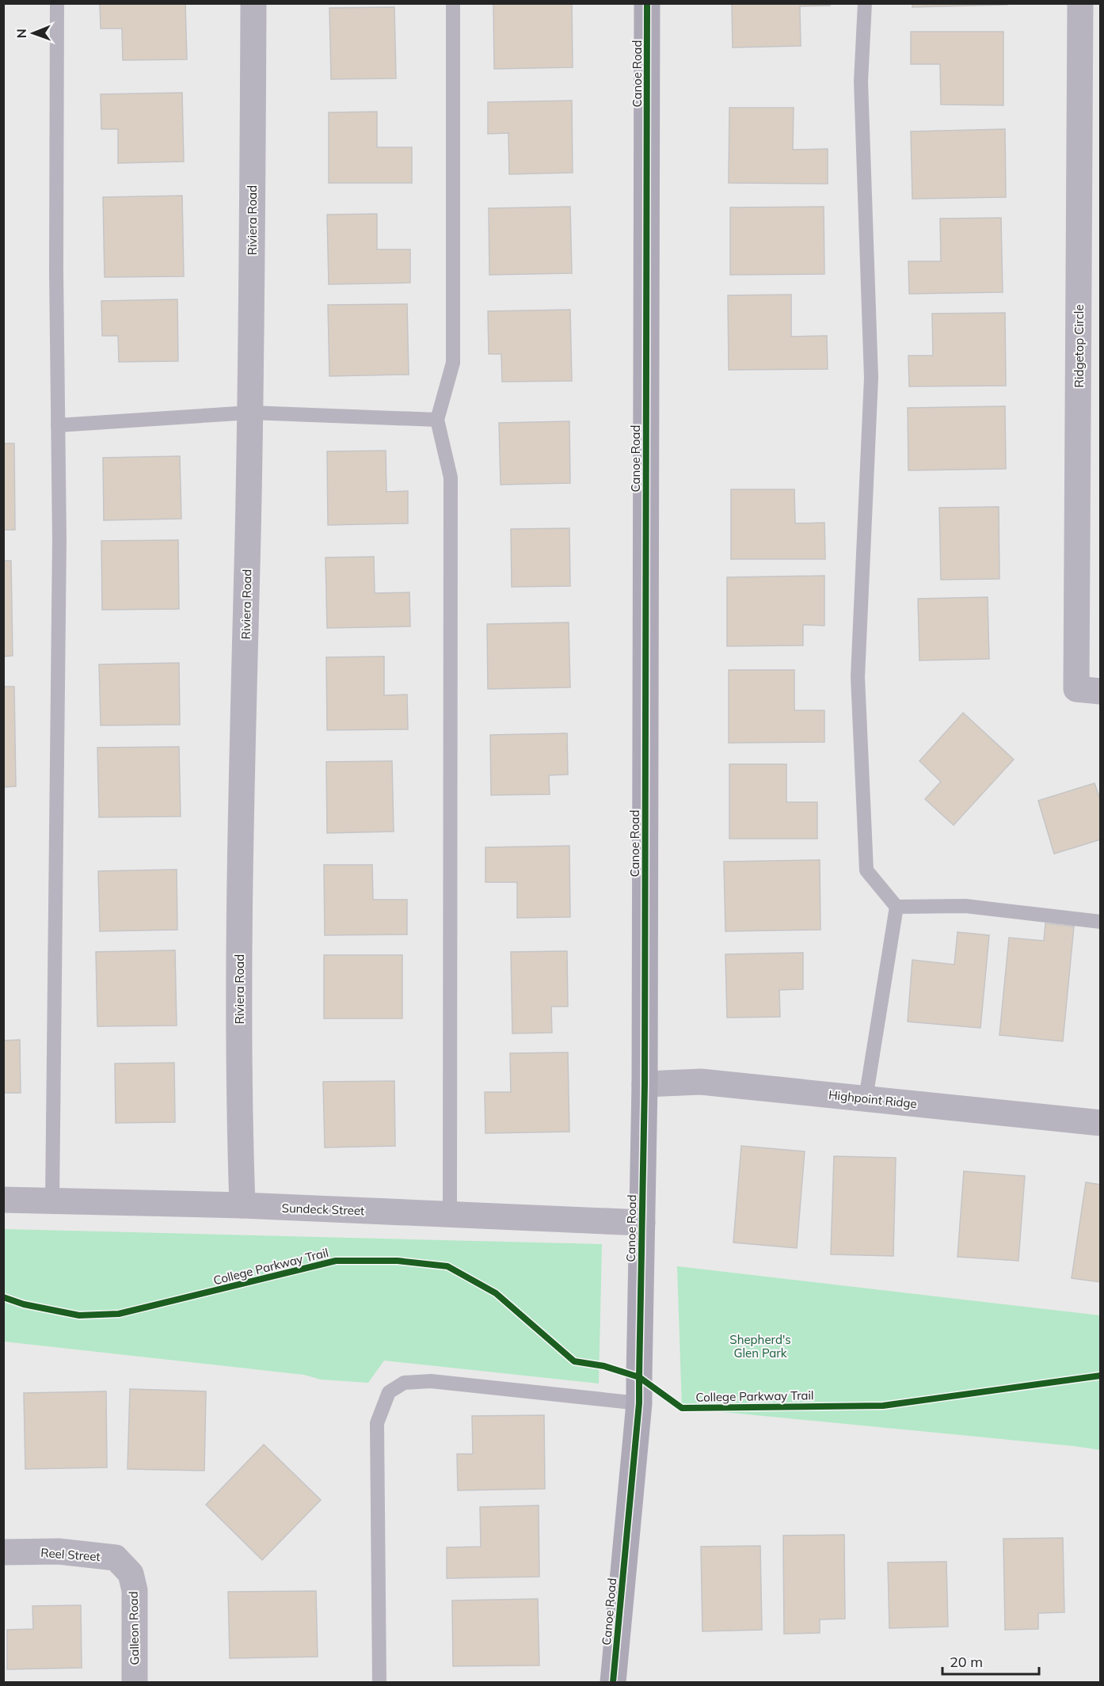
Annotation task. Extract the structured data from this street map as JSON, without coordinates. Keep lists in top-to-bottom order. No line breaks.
{"streets":{"street":["Canoe Road","Riviera Road","Ridgetop Circle","Highpoint Ridge","Sundeck Street","Reel Street","Galleon Road"],"cycle path":["College Parkway Trail"]},"crossings":[["Canoe Road","Highpoint Ridge"],["Canoe Road","Sundeck Street"],["Riviera Road","Sundeck Street"],["Reel Street","Galleon Road"]],"parks":["Shepherd's Glen Park"],"scale_bar":"20 m","north":"left"}
